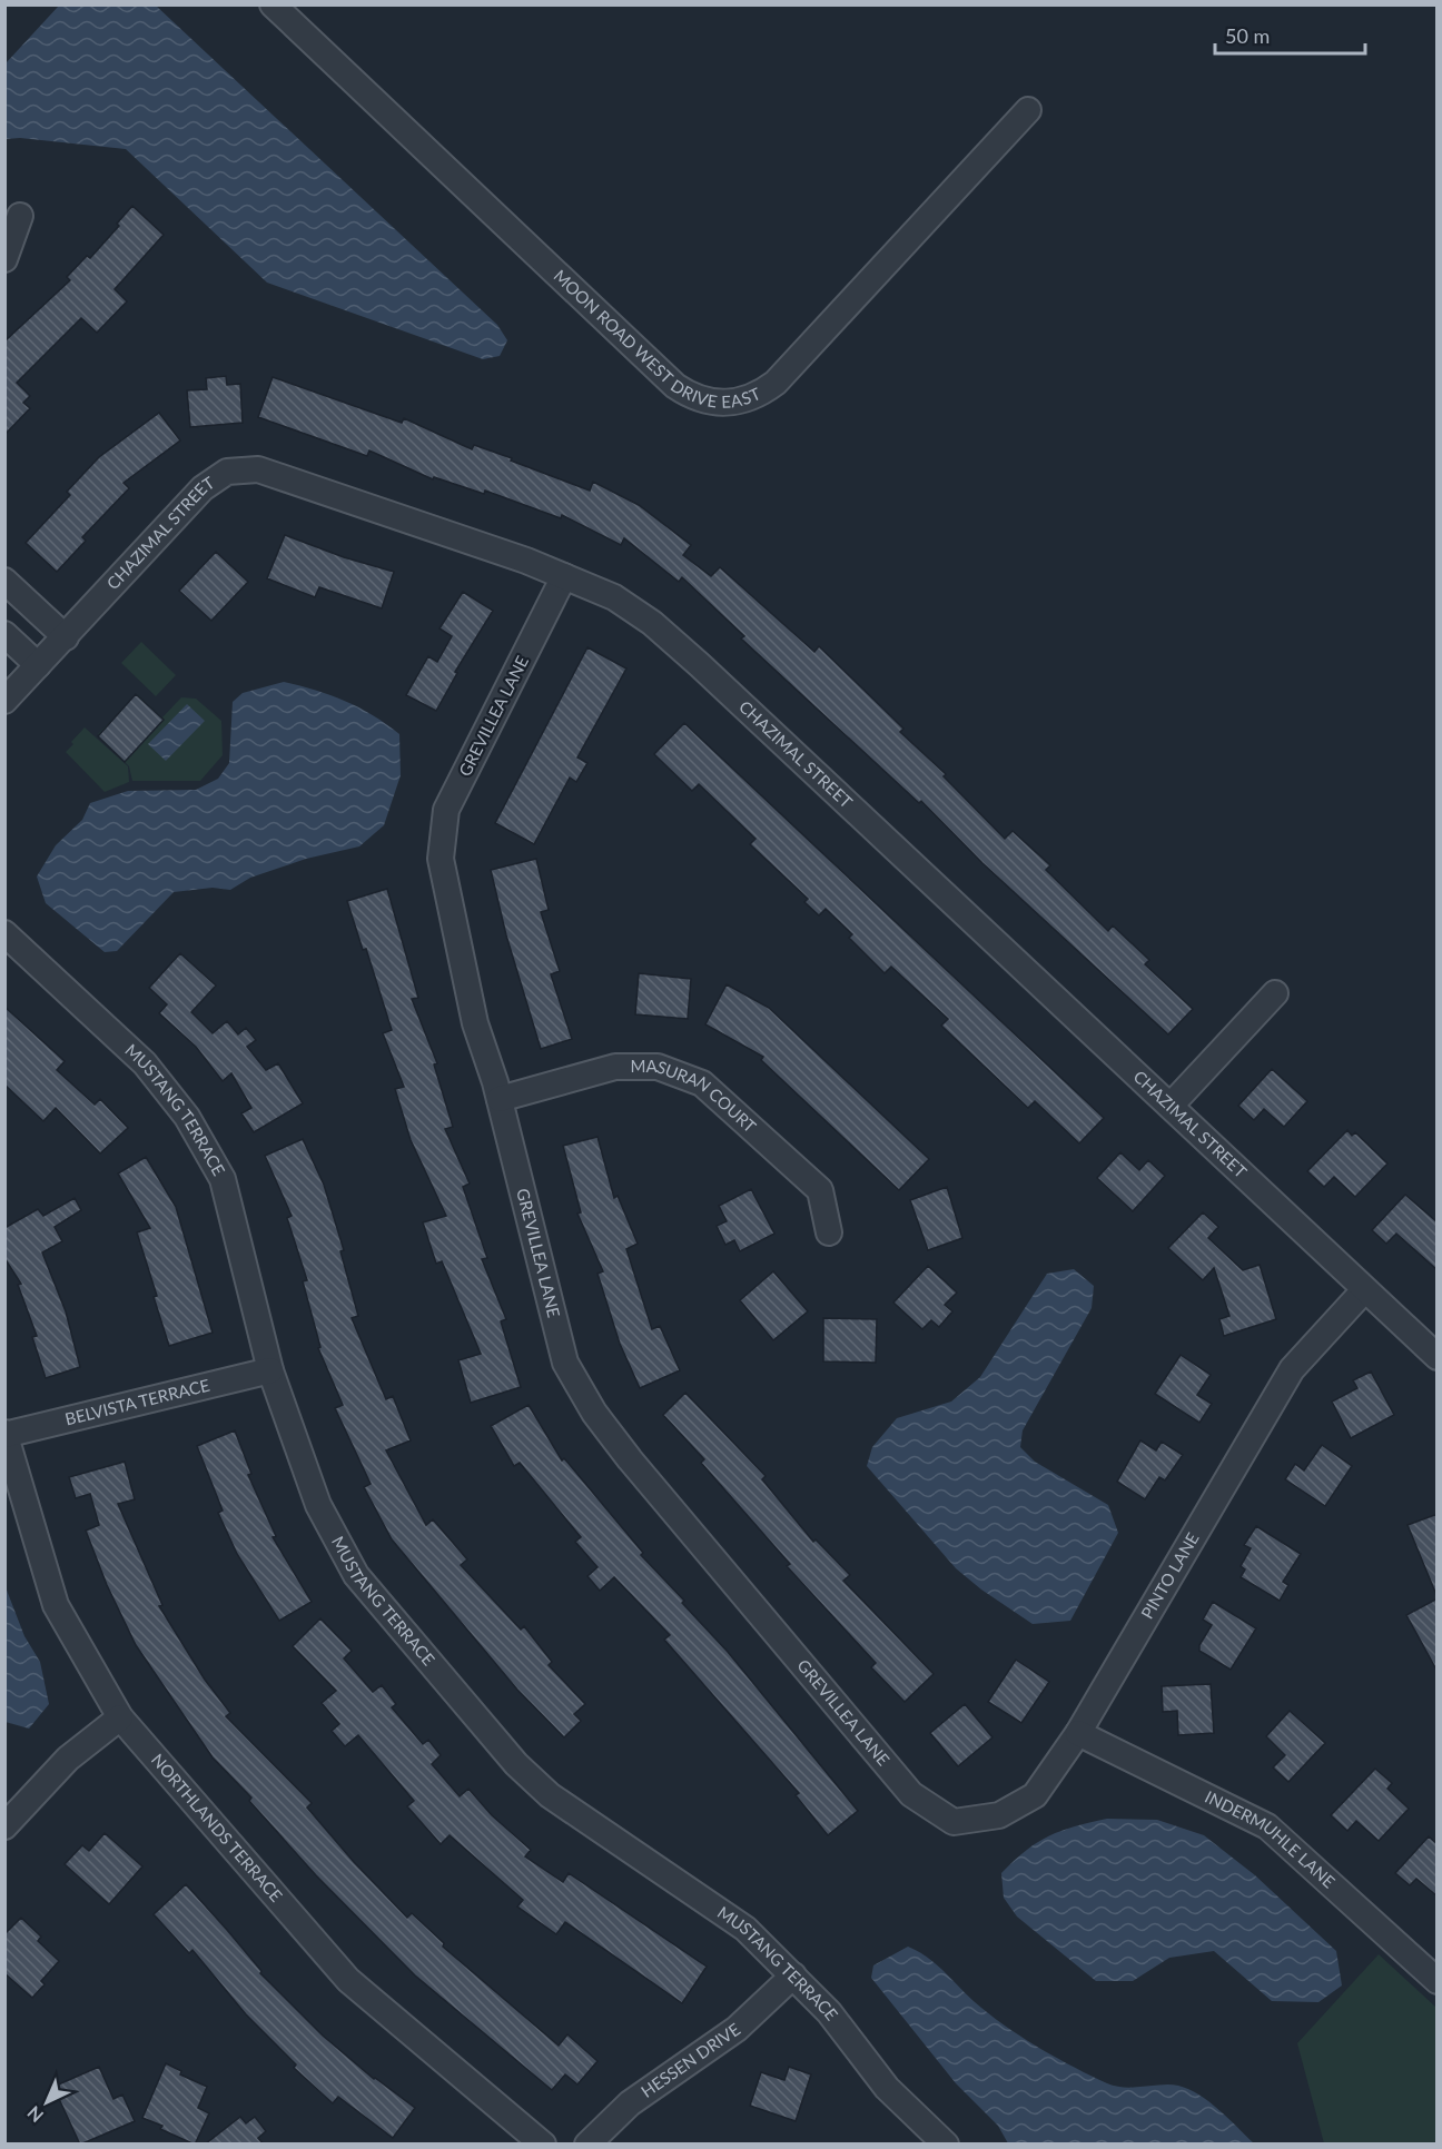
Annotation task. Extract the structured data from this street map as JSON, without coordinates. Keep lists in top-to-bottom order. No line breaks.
{"streets":{"street":["MOON ROAD WEST DRIVE EAST","CHAZIMAL STREET","GREVILLEA LANE","MASURAN COURT","MUSTANG TERRACE","BELVISTA TERRACE","PINTO LANE","NORTHLANDS TERRACE","INDERMUHLE LANE","HESSEN DRIVE"]},"crossings":[["CHAZIMAL STREET","GREVILLEA LANE"],["CHAZIMAL STREET","PINTO LANE"],["GREVILLEA LANE","MASURAN COURT"],["GREVILLEA LANE","PINTO LANE"],["MUSTANG TERRACE","BELVISTA TERRACE"],["MUSTANG TERRACE","HESSEN DRIVE"],["BELVISTA TERRACE","NORTHLANDS TERRACE"],["PINTO LANE","INDERMUHLE LANE"]],"scale_bar":"50 m","north":"bottom left"}
